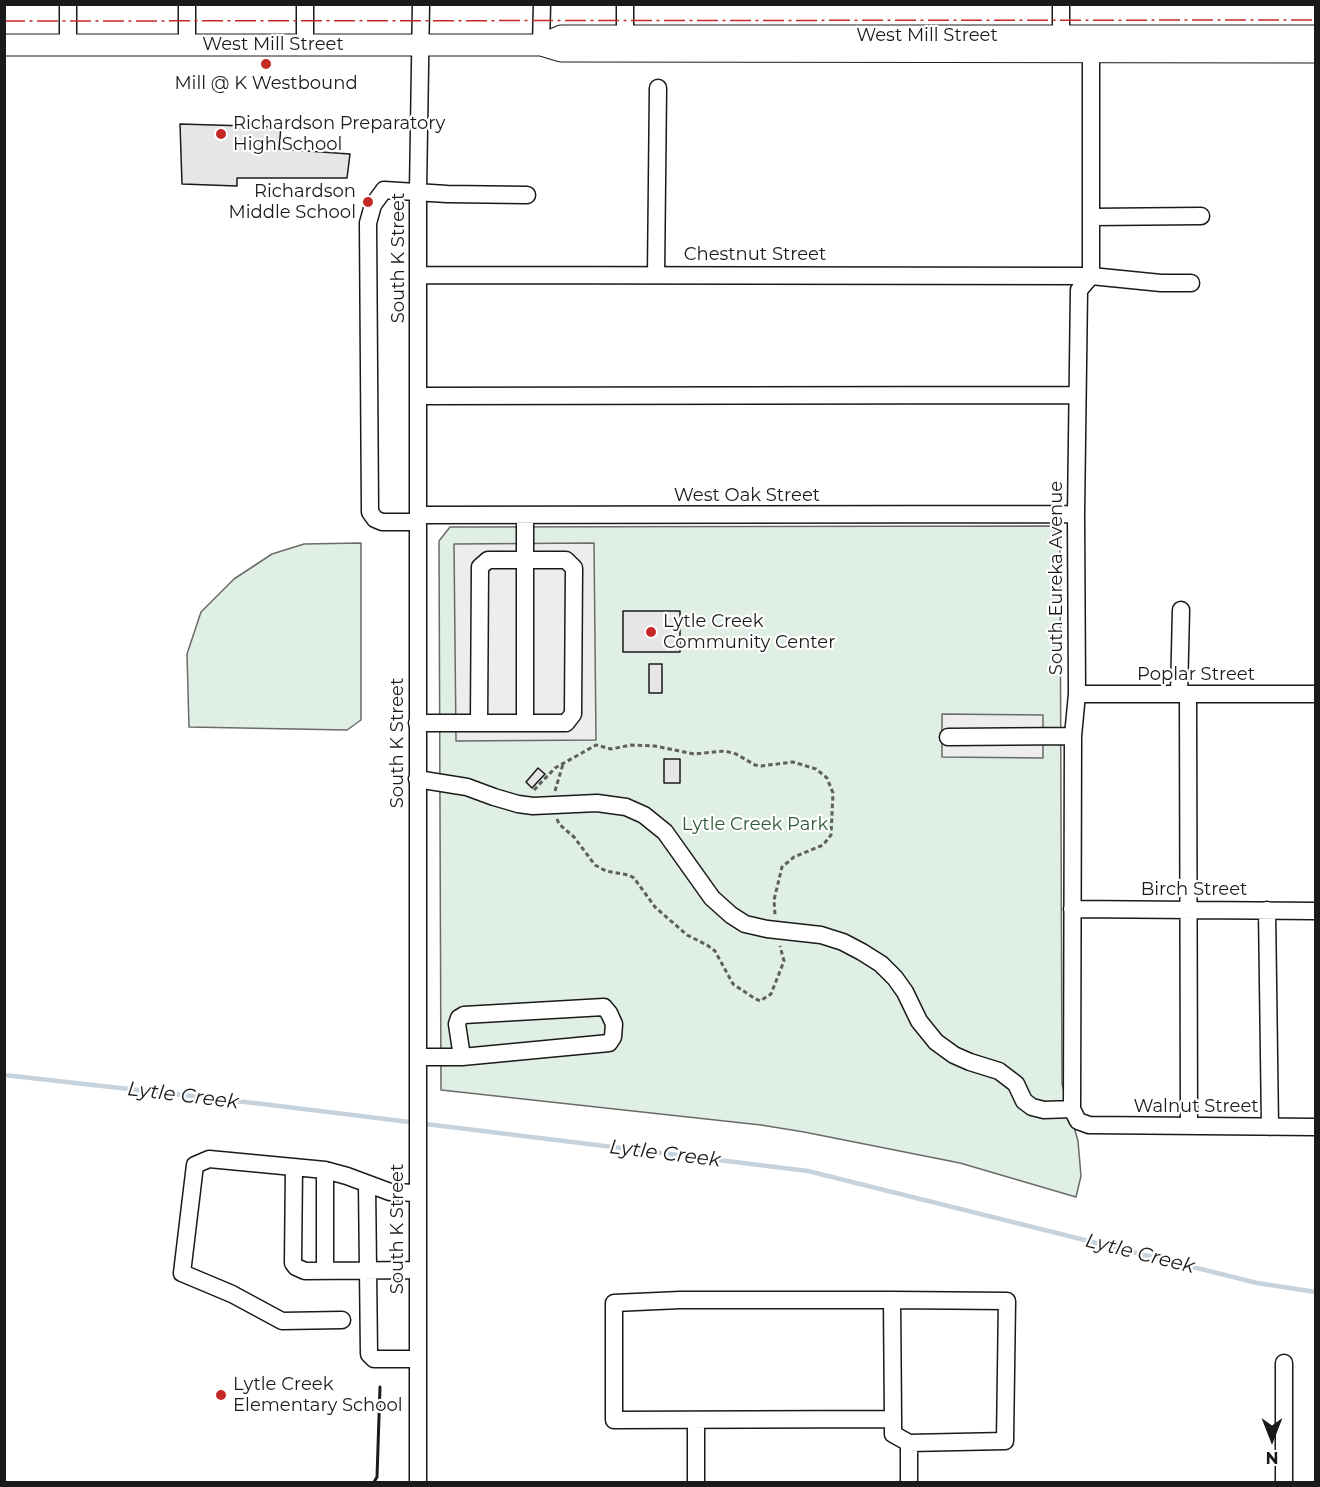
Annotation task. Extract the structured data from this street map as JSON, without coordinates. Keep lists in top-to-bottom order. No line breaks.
{"streets":{"main road":["West Mill Street"],"street":["Chestnut Street","South K Street","West Oak Street","South Eureka Avenue","Poplar Street","Birch Street","Walnut Street"]},"crossings":[["West Mill Street","South K Street"],["West Mill Street","South Eureka Avenue"],["Chestnut Street","South K Street"],["Chestnut Street","South Eureka Avenue"],["South K Street","West Oak Street"],["South K Street","Walnut Street"],["West Oak Street","South Eureka Avenue"],["South Eureka Avenue","Poplar Street"],["South Eureka Avenue","Birch Street"],["South Eureka Avenue","Walnut Street"]],"water":["Lytle Creek"],"parks":["Lytle Creek Park"],"places":["Mill @ K Westbound","Richardson Preparatory High School","Richardson Middle School","Lytle Creek Community Center","Lytle Creek Elementary School"],"north":"bottom"}
